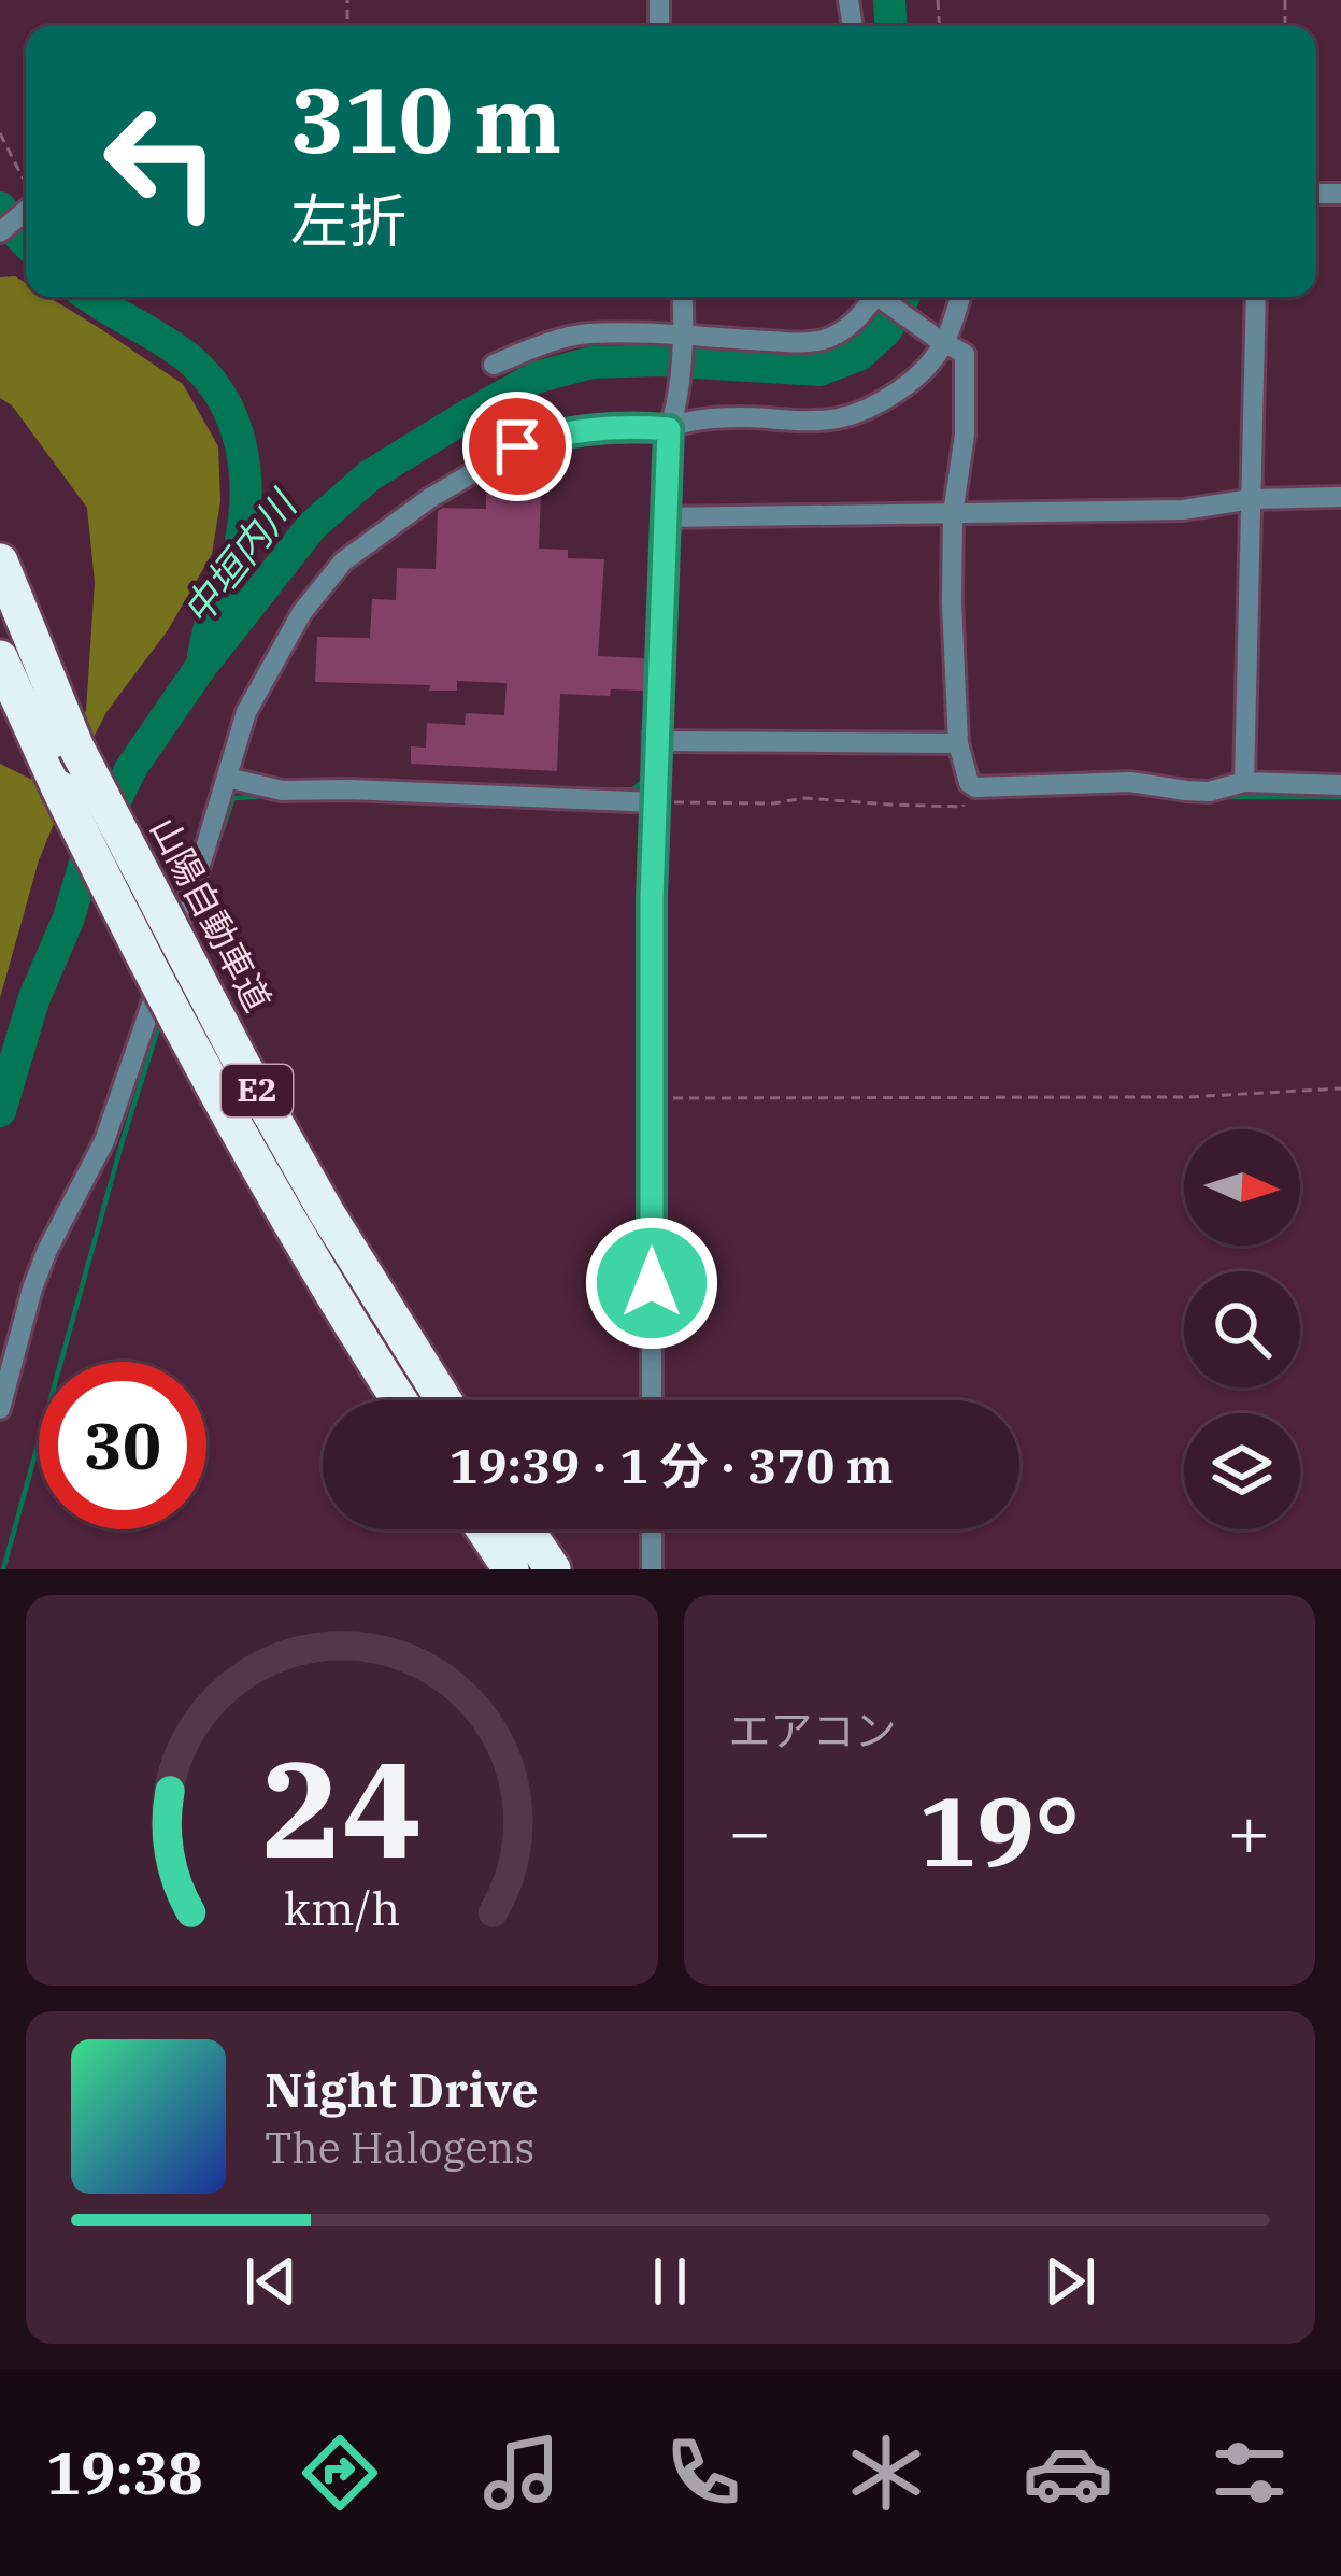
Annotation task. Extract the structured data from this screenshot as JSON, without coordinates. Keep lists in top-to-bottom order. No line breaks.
{"streets":{"highway":["山陽自動車道","E2"]},"water":["中垣内川"],"north":"right","page":{"turn":["310 m","左折"],"limit":"30","trip":"19:39 · 1 分 · 370 m","tile":"エアコン","heat":["−","19°","+"],"song":["Night Drive","The Halogens"],"tabs":"19:38","gauge":["24","km/h"]}}
